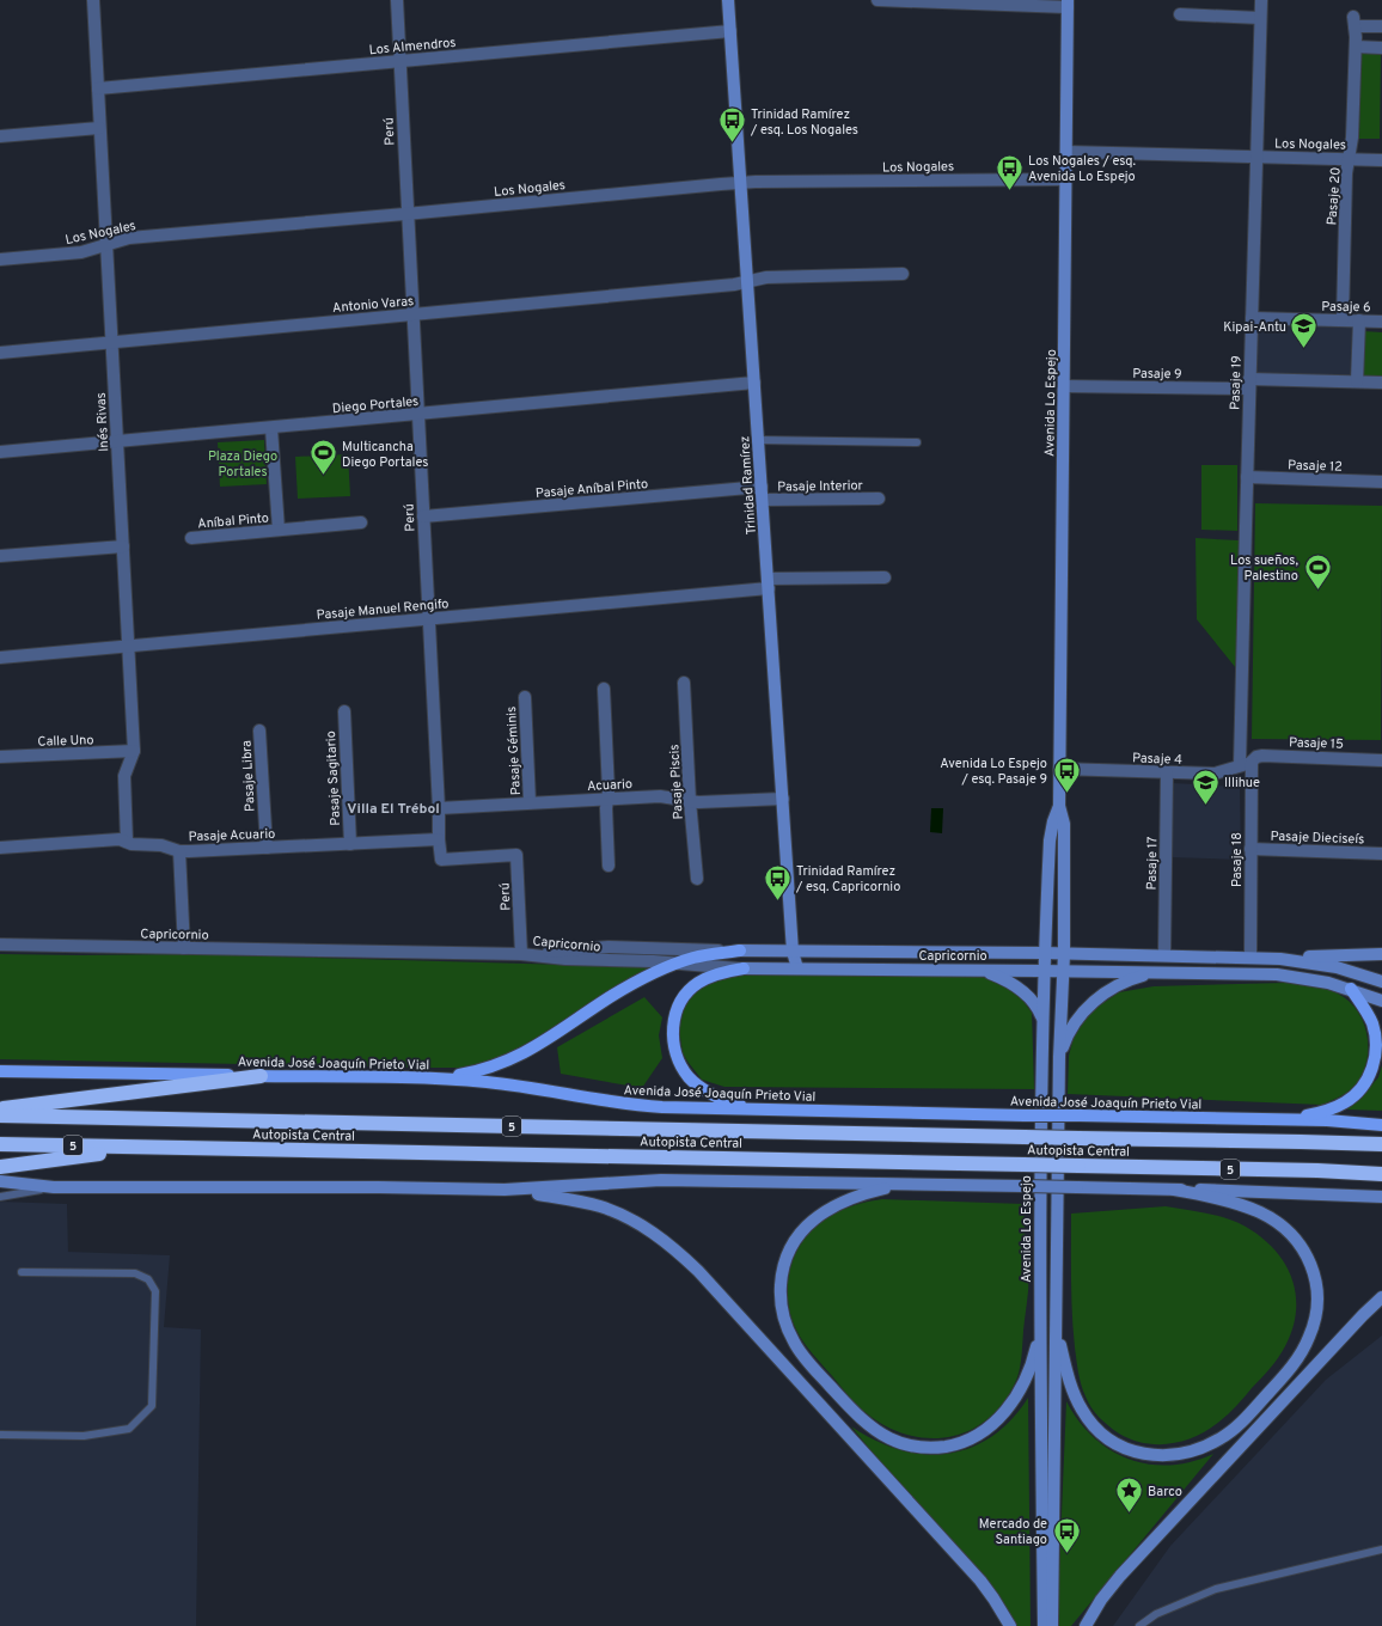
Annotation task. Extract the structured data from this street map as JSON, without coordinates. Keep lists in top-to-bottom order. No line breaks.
{"streets":{"highway":["5","Autopista Central"],"main road":["Avenida Lo Espejo","Trinidad Ramírez","Capricornio","Avenida José Joaquín Prieto Vial"],"street":["Los Almendros","Perú","Los Nogales","Pasaje 20","Antonio Varas","Pasaje 6","Pasaje 9","Pasaje 19","Diego Portales","Inés Rivas","Pasaje 12","Pasaje Interior","Pasaje Aníbal Pinto","Aníbal Pinto","Pasaje Manuel Rengifo","Calle Uno","Pasaje 15","Pasaje Géminis","Pasaje 4","Pasaje Libra","Pasaje Sagitario","Pasaje Piscis","Acuario","Pasaje Acuario","Pasaje Dieciseís","Pasaje 18","Pasaje 17"]},"crossings":[["Los Almendros","Perú"],["Los Almendros","Inés Rivas"],["Los Almendros","Trinidad Ramírez"],["Perú","Los Nogales"],["Perú","Antonio Varas"],["Perú","Diego Portales"],["Perú","Pasaje Aníbal Pinto"],["Perú","Pasaje Manuel Rengifo"],["Perú","Acuario"],["Perú","Pasaje Acuario"],["Perú","Capricornio"],["Los Nogales","Pasaje 20"],["Los Nogales","Pasaje 19"],["Los Nogales","Avenida Lo Espejo"],["Los Nogales","Inés Rivas"],["Los Nogales","Trinidad Ramírez"],["Pasaje 20","Pasaje 6"],["Antonio Varas","Inés Rivas"],["Antonio Varas","Trinidad Ramírez"],["Pasaje 6","Pasaje 19"],["Pasaje 9","Pasaje 19"],["Pasaje 9","Avenida Lo Espejo"],["Pasaje 19","Pasaje 12"],["Pasaje 19","Pasaje 15"],["Pasaje 19","Pasaje 4"],["Pasaje 19","Pasaje 18"],["Avenida Lo Espejo","Pasaje 4"],["Avenida Lo Espejo","Capricornio"],["Diego Portales","Inés Rivas"],["Diego Portales","Trinidad Ramírez"],["Diego Portales","Aníbal Pinto"],["Inés Rivas","Pasaje Manuel Rengifo"],["Inés Rivas","Calle Uno"],["Inés Rivas","Pasaje Acuario"],["Trinidad Ramírez","Pasaje Interior"],["Trinidad Ramírez","Pasaje Aníbal Pinto"],["Trinidad Ramírez","Pasaje Manuel Rengifo"],["Trinidad Ramírez","Acuario"],["Trinidad Ramírez","Capricornio"],["Pasaje 15","Pasaje 4"],["Pasaje 15","Pasaje 18"],["Pasaje Géminis","Acuario"],["Pasaje 4","Pasaje 18"],["Pasaje 4","Pasaje 17"],["Pasaje Libra","Pasaje Acuario"],["Pasaje Sagitario","Pasaje Acuario"],["Pasaje Piscis","Acuario"],["Pasaje Dieciseís","Pasaje 18"],["Pasaje 18","Capricornio"],["Pasaje 17","Capricornio"]],"districts":["Villa El Trébol"],"parks":["Plaza Diego Portales"],"places":{"bus stop":["Trinidad Ramírez / esq. Los Nogales","Los Nogales / esq. Avenida Lo Espejo","Avenida Lo Espejo / esq. Pasaje 9","Trinidad Ramírez / esq. Capricornio","Mercado de Santiago"],"school or university":["Kipai-Antu","Illihue"],"sports":["Multicancha Diego Portales","Los sueños, Palestino"],"place":["Barco"]}}
